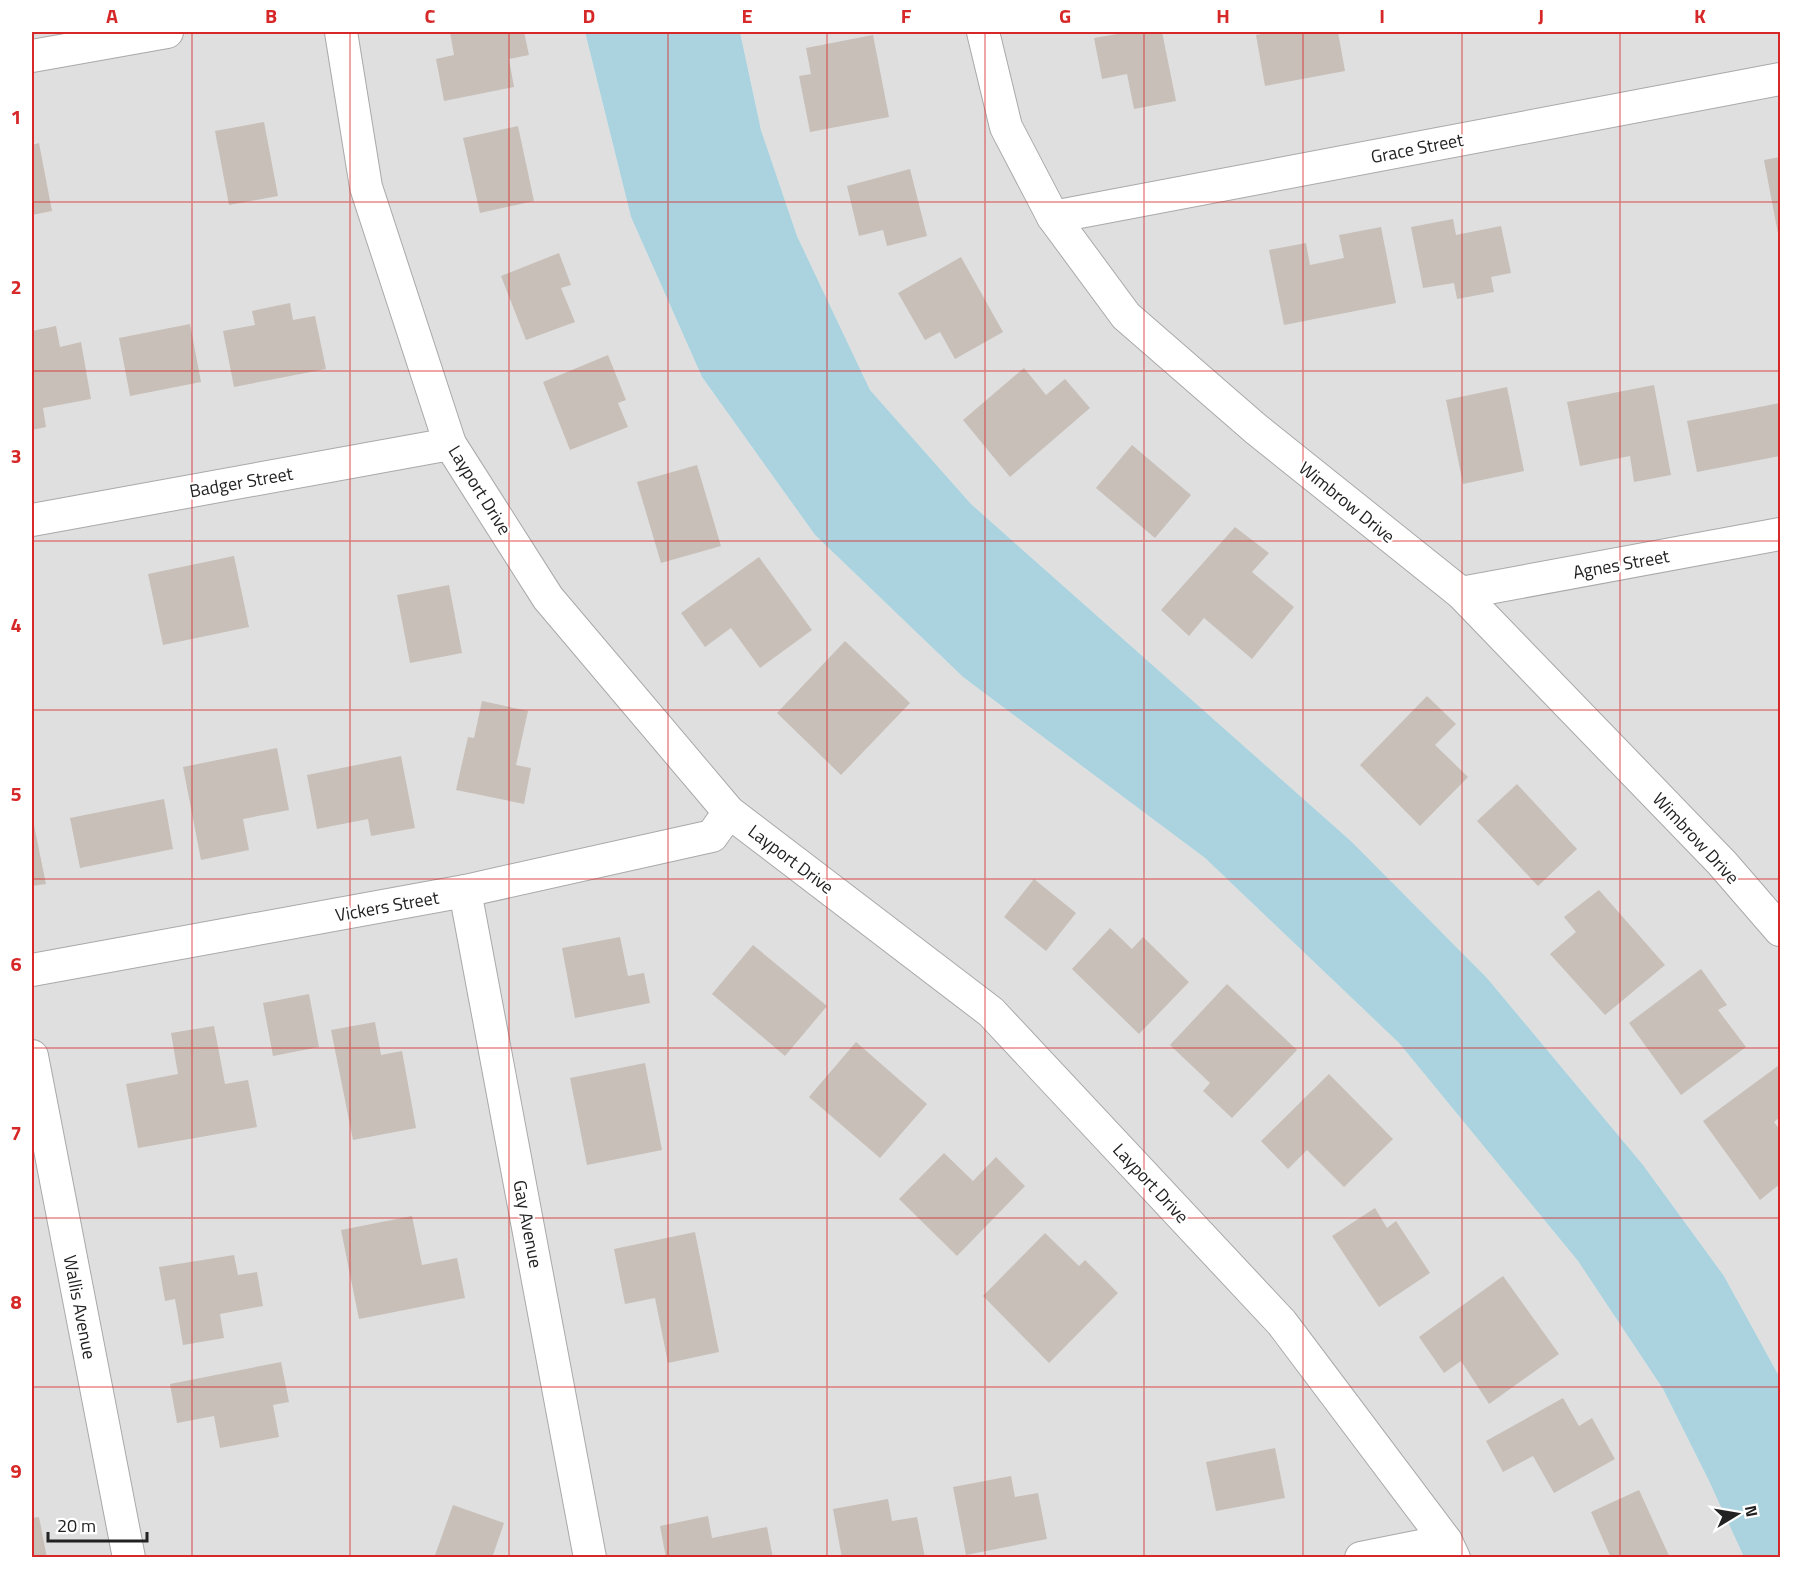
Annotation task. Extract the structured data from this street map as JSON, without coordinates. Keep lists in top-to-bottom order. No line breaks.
{"streets":{"street":["Grace Street","Badger Street","Layport Drive","Wimbrow Drive","Agnes Street","Vickers Street","Gay Avenue","Wallis Avenue"]},"crossings":[["Grace Street","Wimbrow Drive"],["Badger Street","Layport Drive"],["Layport Drive","Vickers Street"],["Wimbrow Drive","Agnes Street"],["Vickers Street","Gay Avenue"]],"scale_bar":"20 m","north":"right","grid":{"columns":["A","B","C","D","E","F","G","H","I","J","K"],"rows":["1","2","3","4","5","6","7","8","9"]}}
